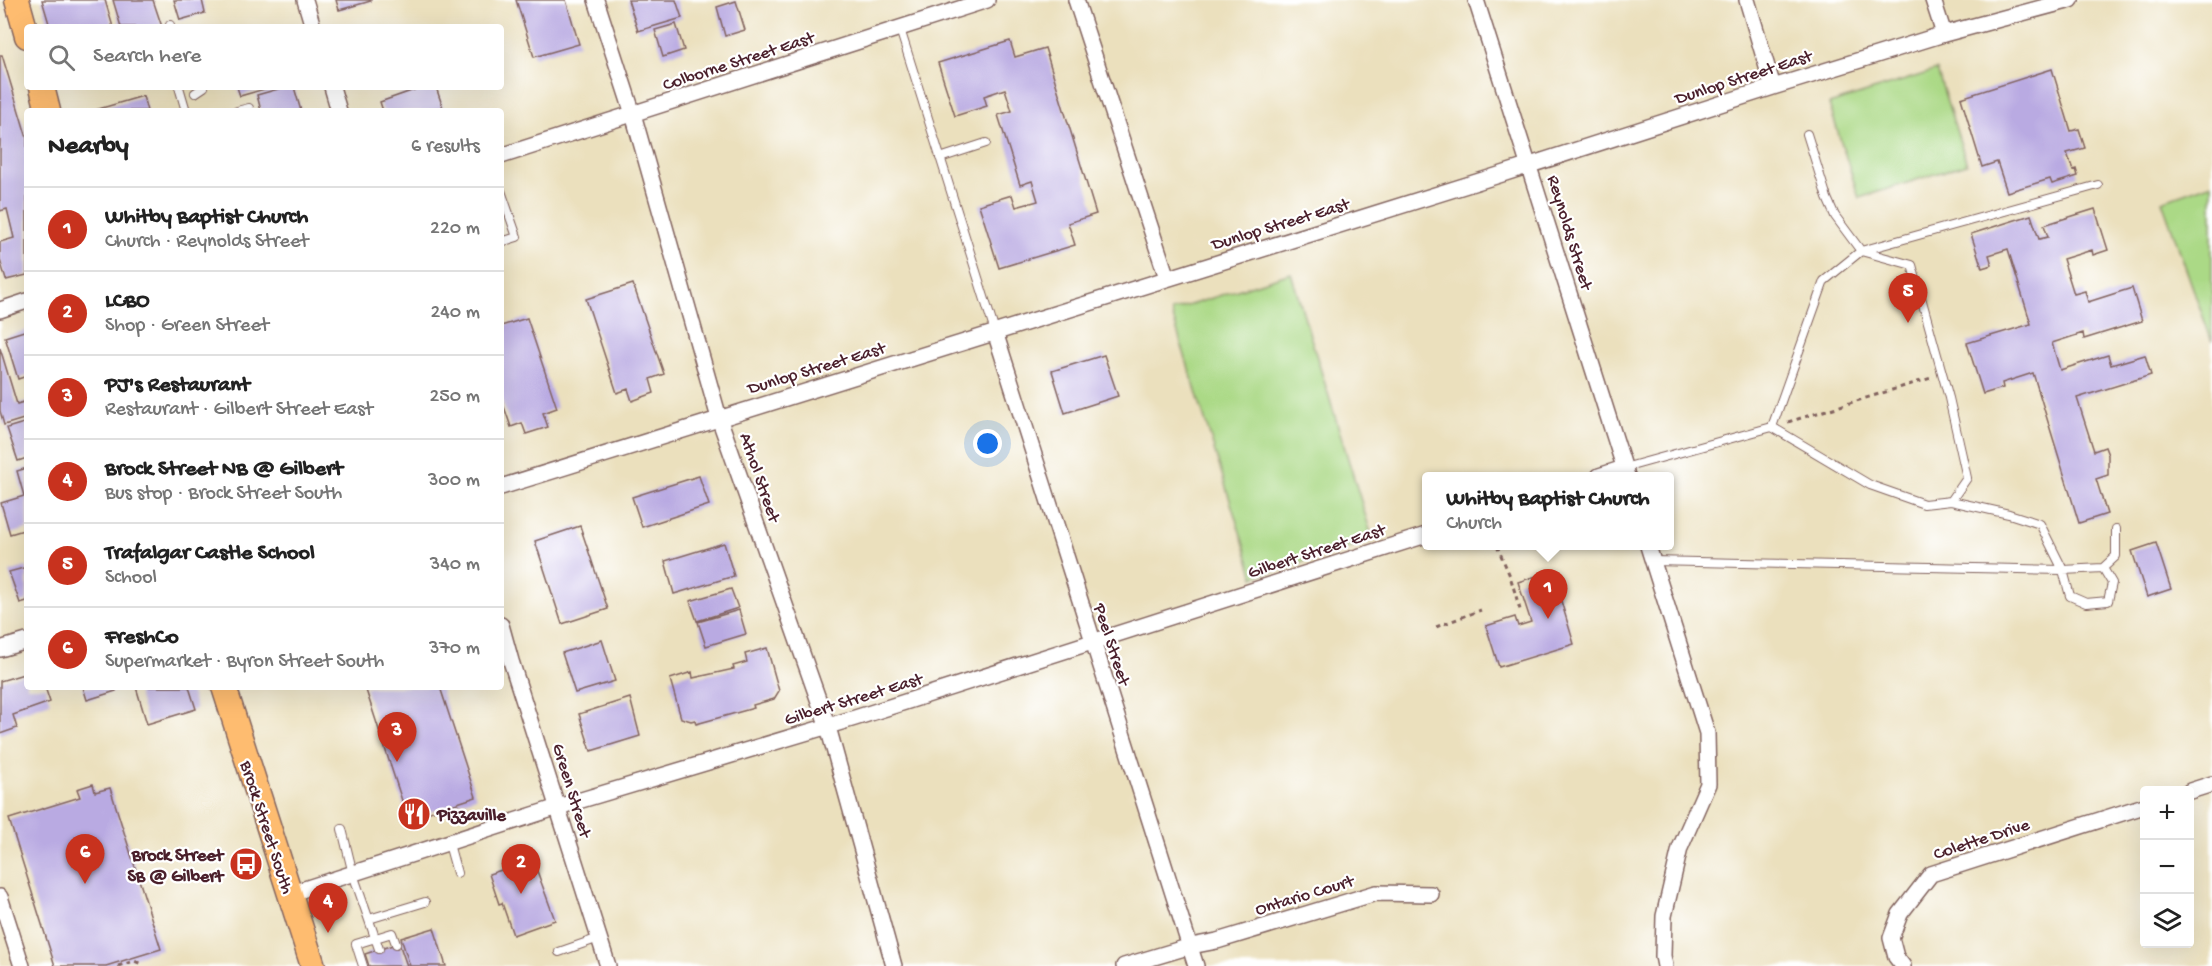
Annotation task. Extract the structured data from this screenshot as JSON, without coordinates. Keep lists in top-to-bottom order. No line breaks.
{"streets":{"main road":["Brock Street South"],"street":["Colborne Street East","Dunlop Street East","Reynolds Street","Athol Street","Gilbert Street East","Peel Street","Green Street","Colette Drive","Ontario Court"]},"crossings":[["Colborne Street East","Athol Street"],["Dunlop Street East","Reynolds Street"],["Dunlop Street East","Athol Street"],["Dunlop Street East","Peel Street"],["Athol Street","Gilbert Street East"],["Gilbert Street East","Peel Street"],["Gilbert Street East","Green Street"],["Gilbert Street East","Brock Street South"],["Peel Street","Ontario Court"]],"places":{"restaurant":["Pizzaville"],"bus stop":["Brock Street SB @ Gilbert"]},"page":{"search":"Search here","heading":["Nearby","6 results"],"list":[{"mark":"1","name":"Whitby Baptist Church","note":"Church · Reynolds Street","value":"220 m"},{"mark":"2","name":"LCBO","note":"Shop · Green Street","value":"240 m"},{"mark":"3","name":"PJ's Restaurant","note":"Restaurant · Gilbert Street East","value":"250 m"},{"mark":"4","name":"Brock Street NB @ Gilbert","note":"Bus stop · Brock Street South","value":"300 m"},{"mark":"5","name":"Trafalgar Castle School","note":"School","value":"340 m"},{"mark":"6","name":"FreshCo","note":"Supermarket · Byron Street South","value":"370 m"}],"pins":["5","1","3","6","2","4"],"popup":["Whitby Baptist Church","Church"],"map_buttons":["+","−"]}}
